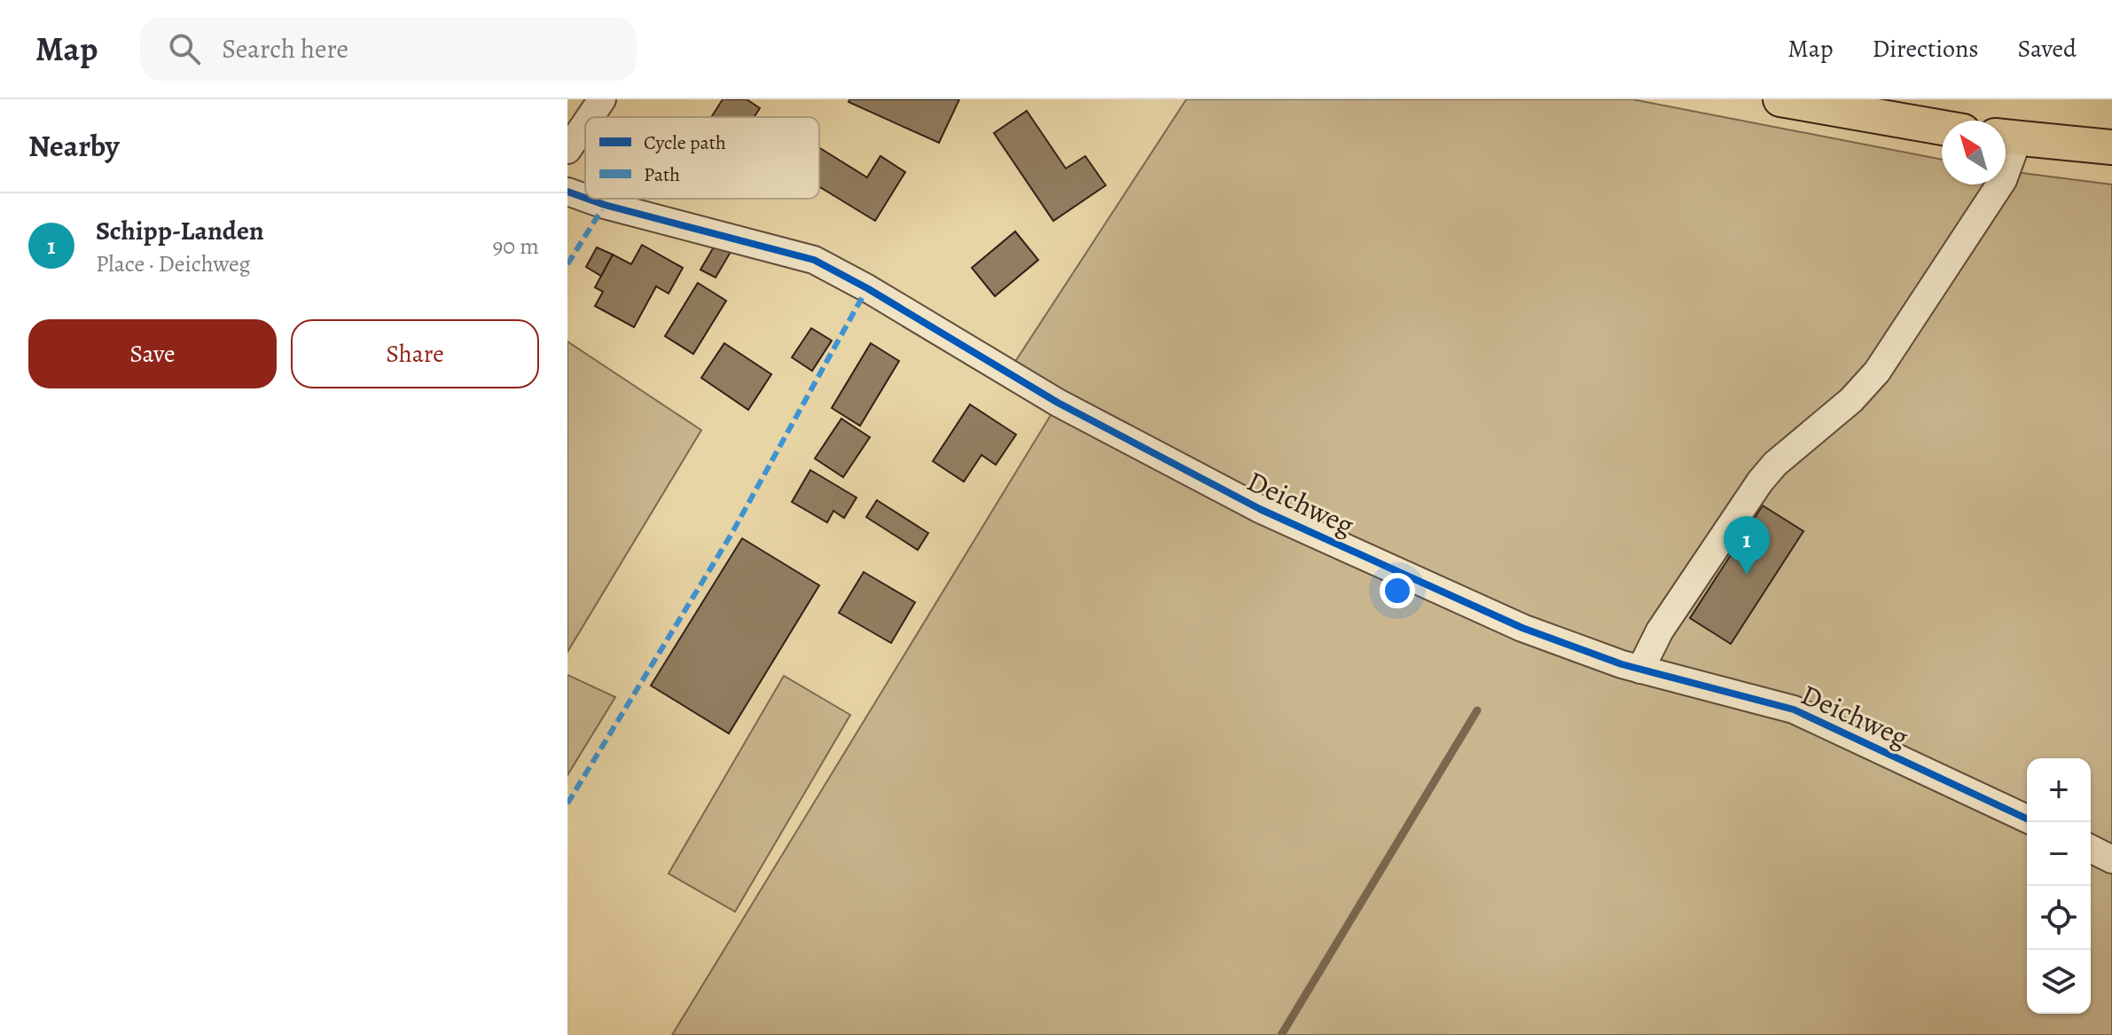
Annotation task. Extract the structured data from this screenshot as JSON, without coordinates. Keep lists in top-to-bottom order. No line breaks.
{"streets":{"street":["Deichweg"]},"legend":["Cycle path","Path"],"north":"top left","page":{"header":"Map","search":"Search here","nav":["Map","Directions","Saved"],"heading":"Nearby","list":[{"mark":"1","name":"Schipp-Landen","note":"Place · Deichweg","value":"90 m"}],"buttons":["Save","Share"],"pins":"1","map_buttons":["+","−"]}}
